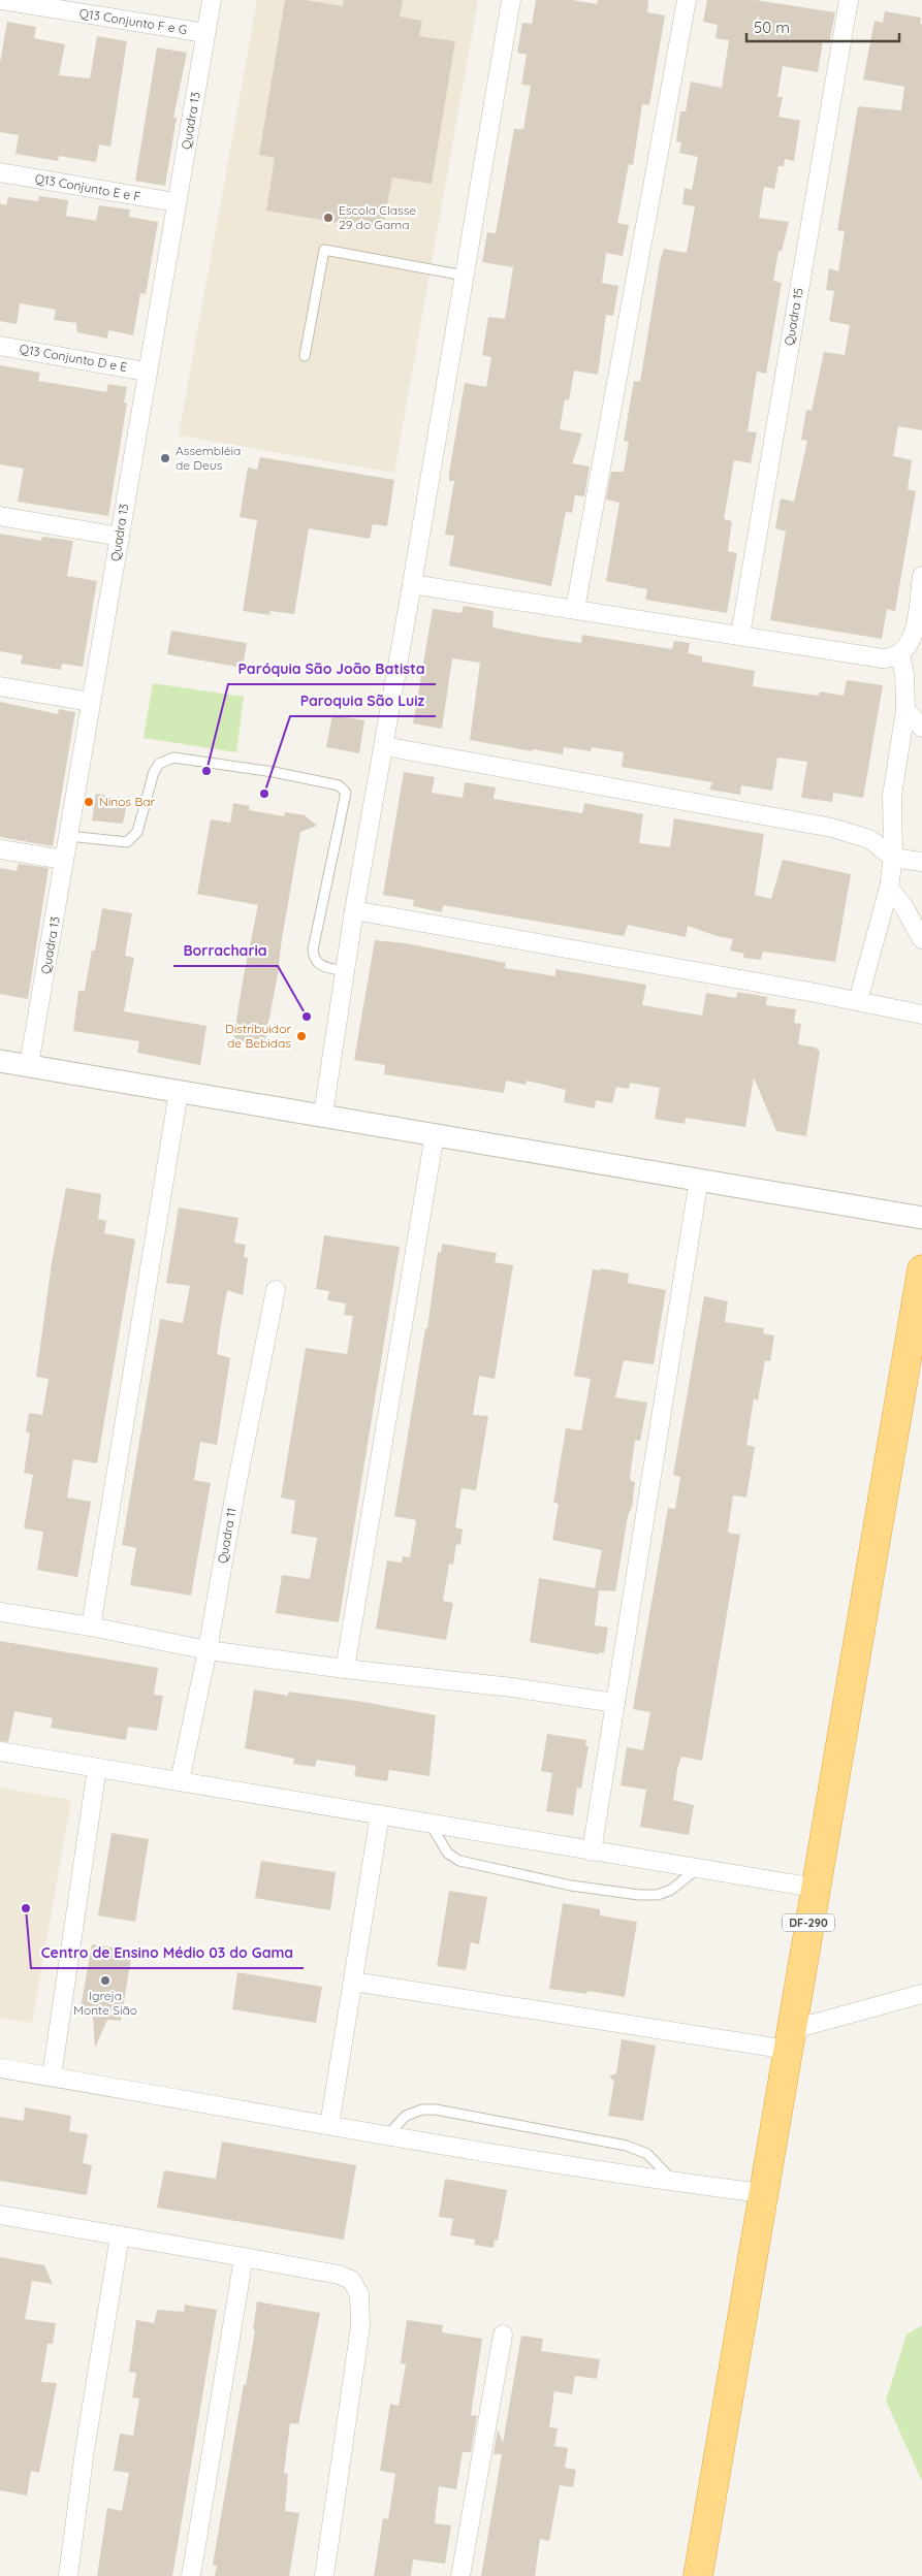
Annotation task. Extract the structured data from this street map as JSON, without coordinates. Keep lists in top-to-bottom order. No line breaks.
{"streets":{"highway":["DF-290"],"street":["Q13 Conjunto F e G","Quadra 13","Q13 Conjunto E e F","Quadra 15","Q13 Conjunto D e E","Quadra 11"]},"crossings":[["Q13 Conjunto F e G","Quadra 13"],["Quadra 13","Q13 Conjunto E e F"],["Quadra 13","Q13 Conjunto D e E"]],"places":["Escola Classe 29 do Gama","Assembléia de Deus","Paróquia São João Batista","Paroquia São Luiz","Ninos Bar","Borracharia","Distribuidor de Bebidas","Centro de Ensino Médio 03 do Gama","Igreja Monte Sião"],"scale_bar":"50 m"}
